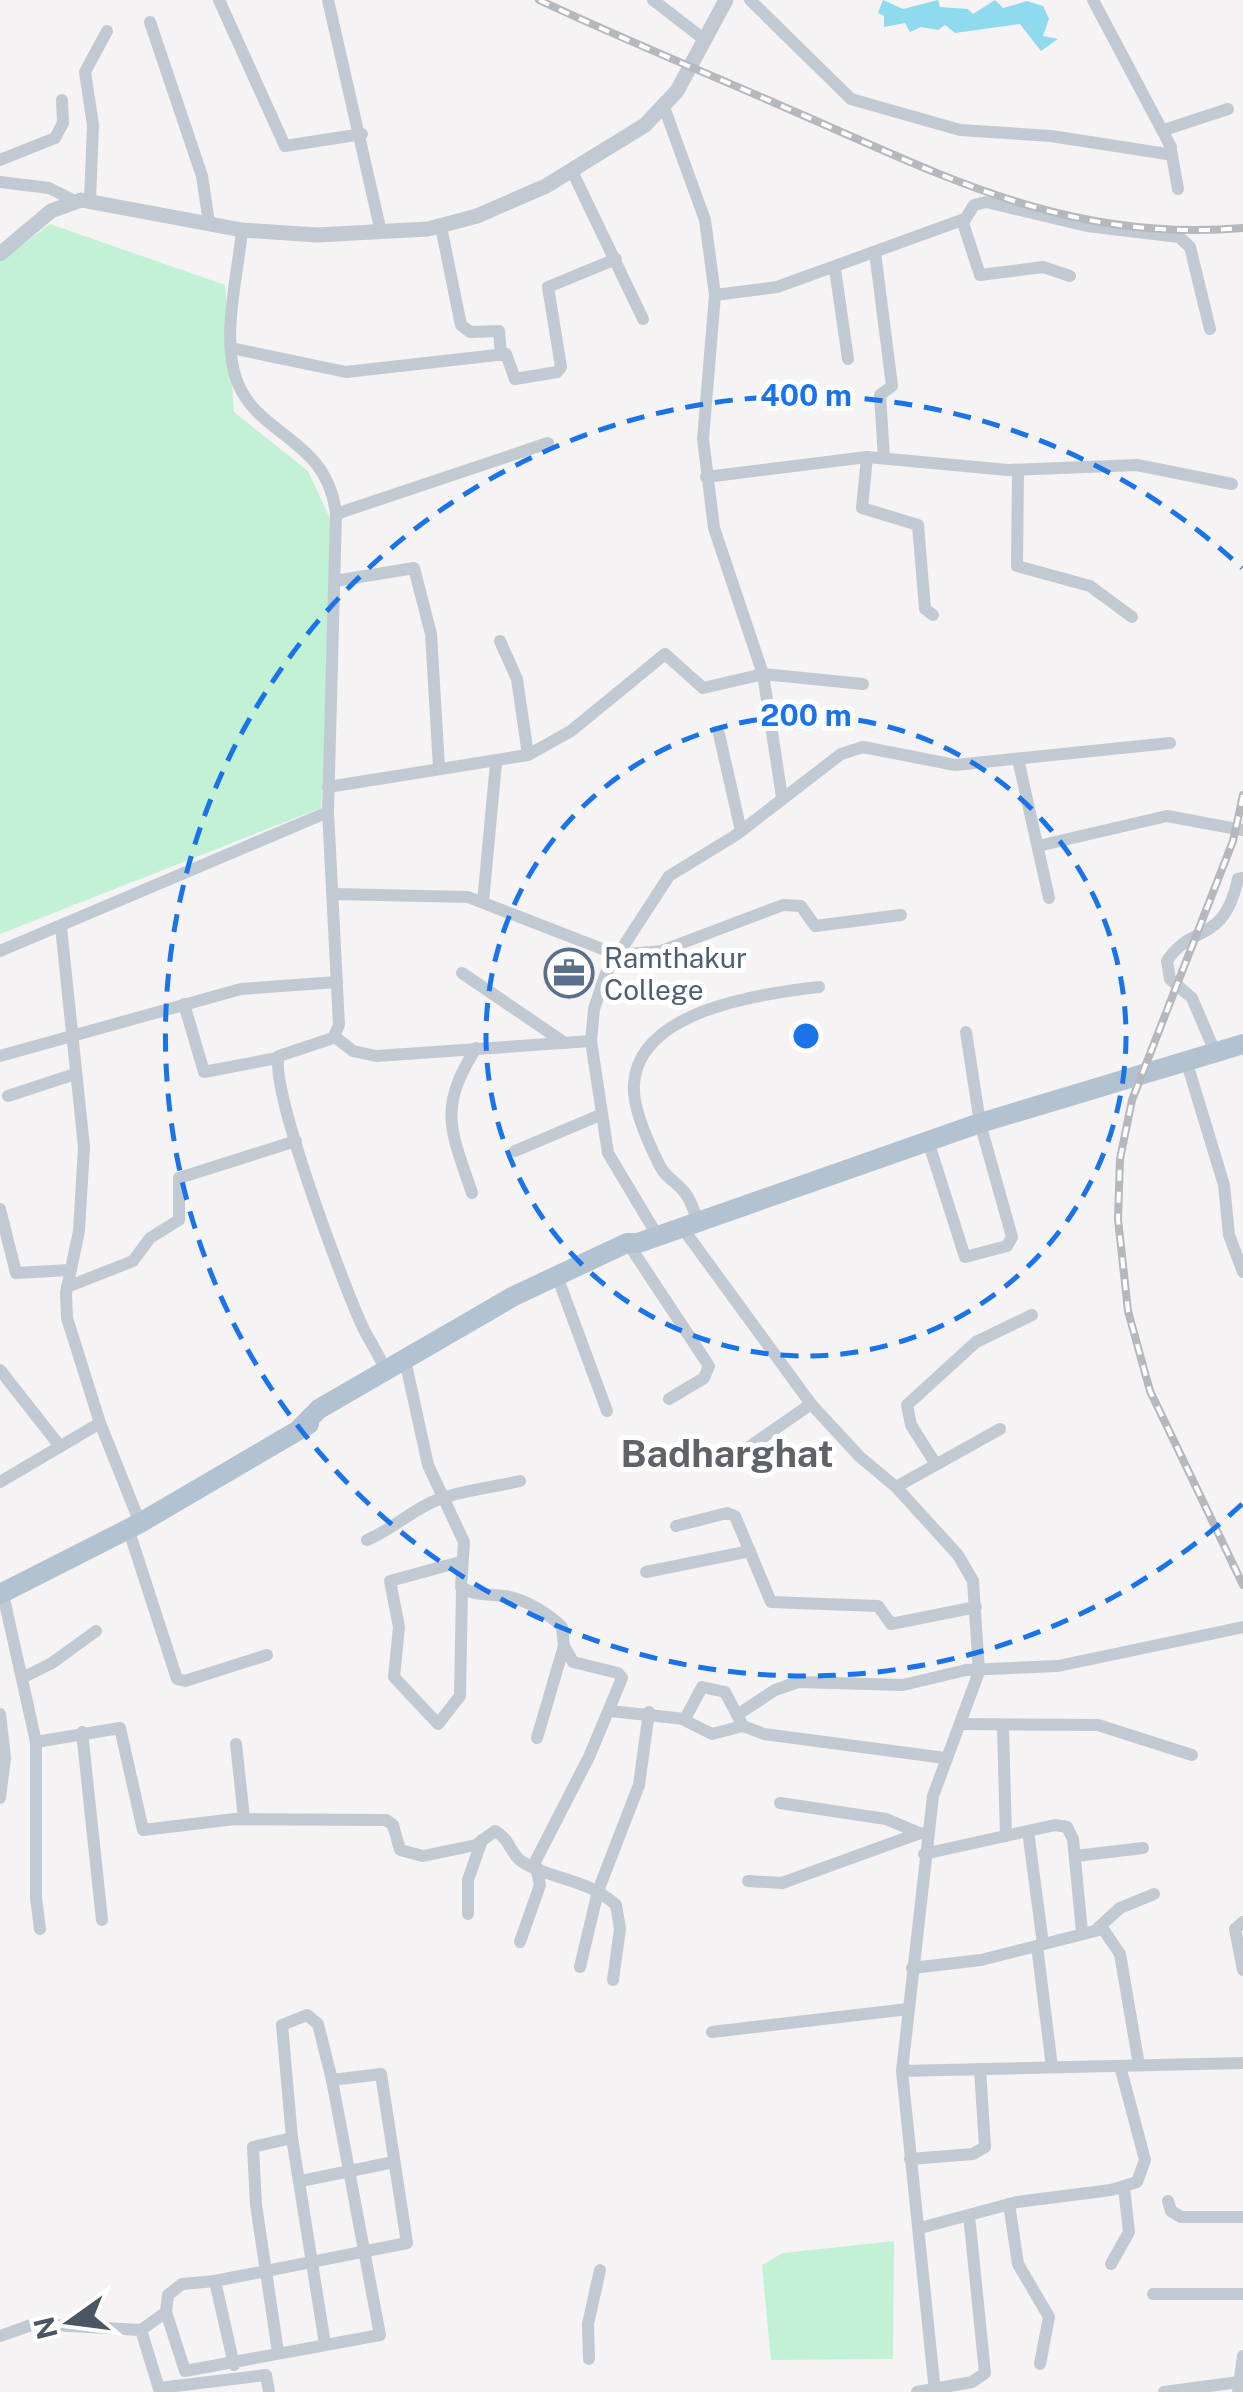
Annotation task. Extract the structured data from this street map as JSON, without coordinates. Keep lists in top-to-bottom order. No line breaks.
{"districts":["Badharghat"],"places":{"office":["Ramthakur College"]},"north":"left","rings":["400 m","200 m"]}
